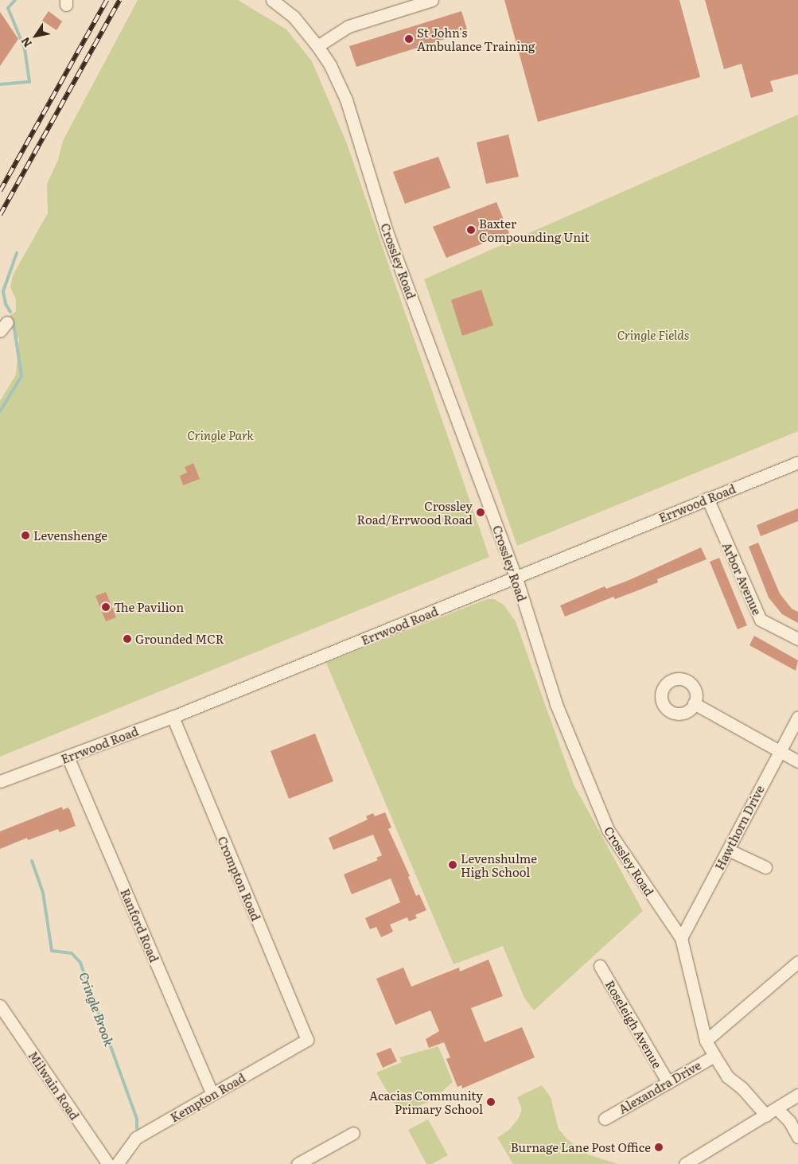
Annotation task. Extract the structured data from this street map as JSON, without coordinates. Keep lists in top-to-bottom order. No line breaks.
{"streets":{"street":["Crossley Road","Errwood Road","Arbor Avenue","Hawthorn Drive","Crompton Road","Ranford Road","Roseleigh Avenue","Milwain Road","Alexandra Drive","Kempton Road"]},"crossings":[["Crossley Road","Errwood Road"],["Crossley Road","Hawthorn Drive"],["Crossley Road","Alexandra Drive"],["Errwood Road","Arbor Avenue"],["Errwood Road","Crompton Road"],["Errwood Road","Ranford Road"],["Crompton Road","Kempton Road"],["Ranford Road","Kempton Road"],["Roseleigh Avenue","Alexandra Drive"]],"water":["Cringle Brook"],"parks":["Cringle Fields","Cringle Park"],"places":["St John's Ambulance Training","Baxter Compounding Unit","Crossley Road/Errwood Road","Levenshenge","The Pavilion","Grounded MCR","Levenshulme High School","Acacias Community Primary School","Burnage Lane Post Office"],"north":"bottom left"}
